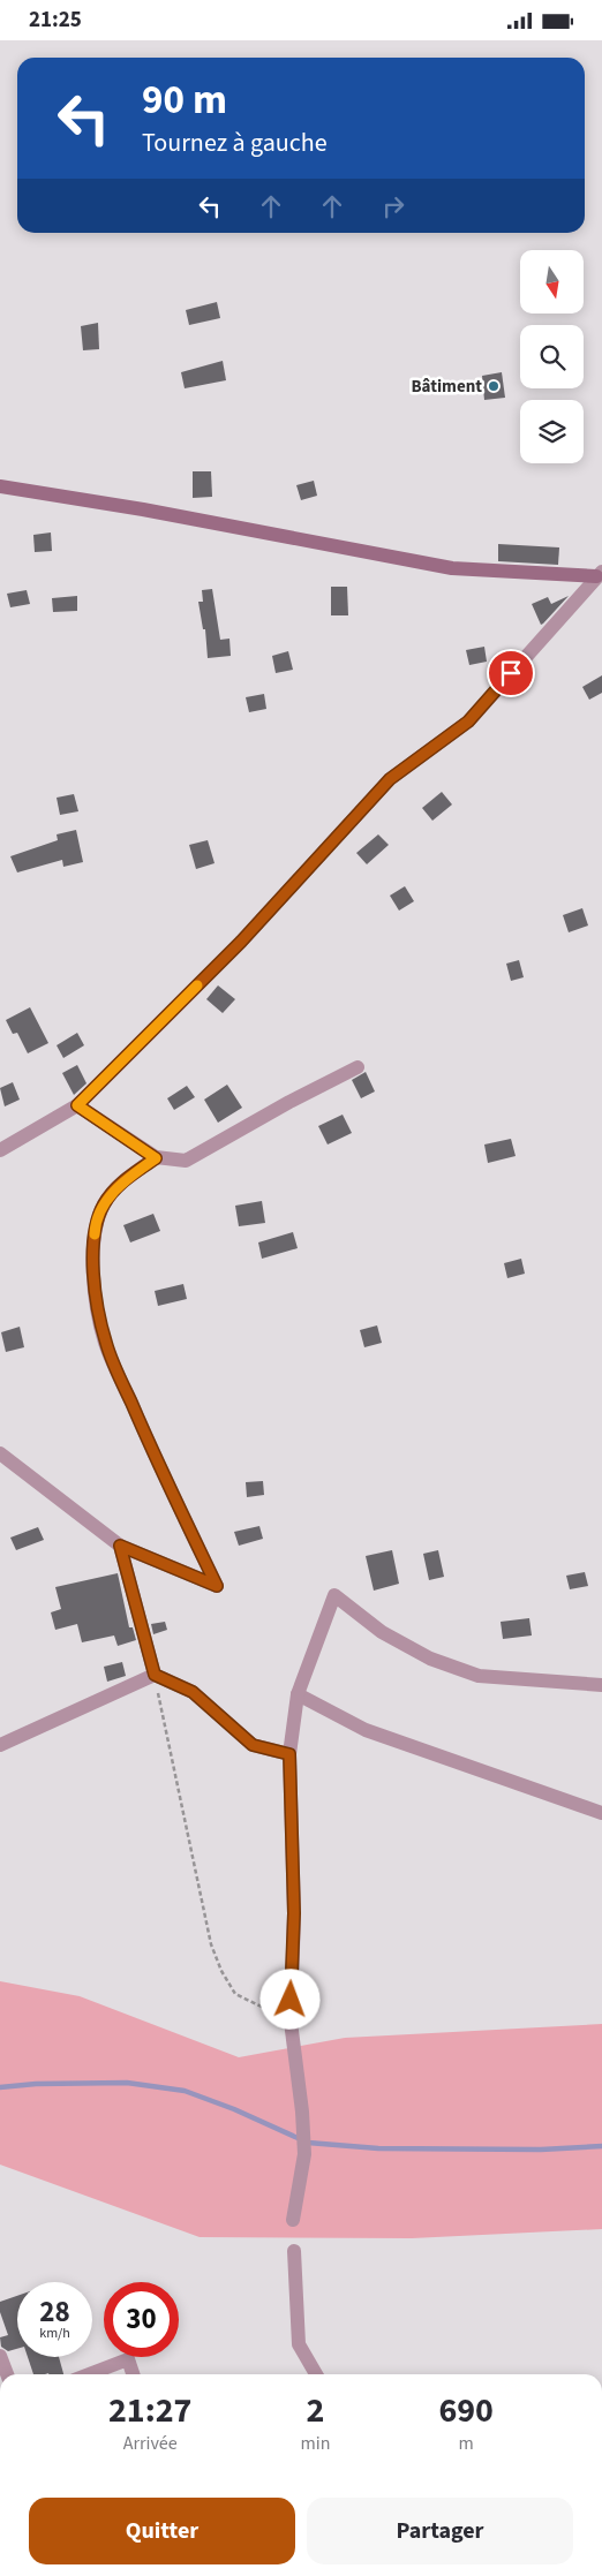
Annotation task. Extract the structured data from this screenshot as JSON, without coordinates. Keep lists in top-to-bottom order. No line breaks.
{"places":["Bâtiment"],"north":"bottom","page":{"status":"21:25","turn":["90 m","Tournez à gauche"],"speed":"28 km/h","limit":"30","eta":["21:27","Arrivée","2","min","690","m"],"buttons":["Quitter","Partager"]}}
